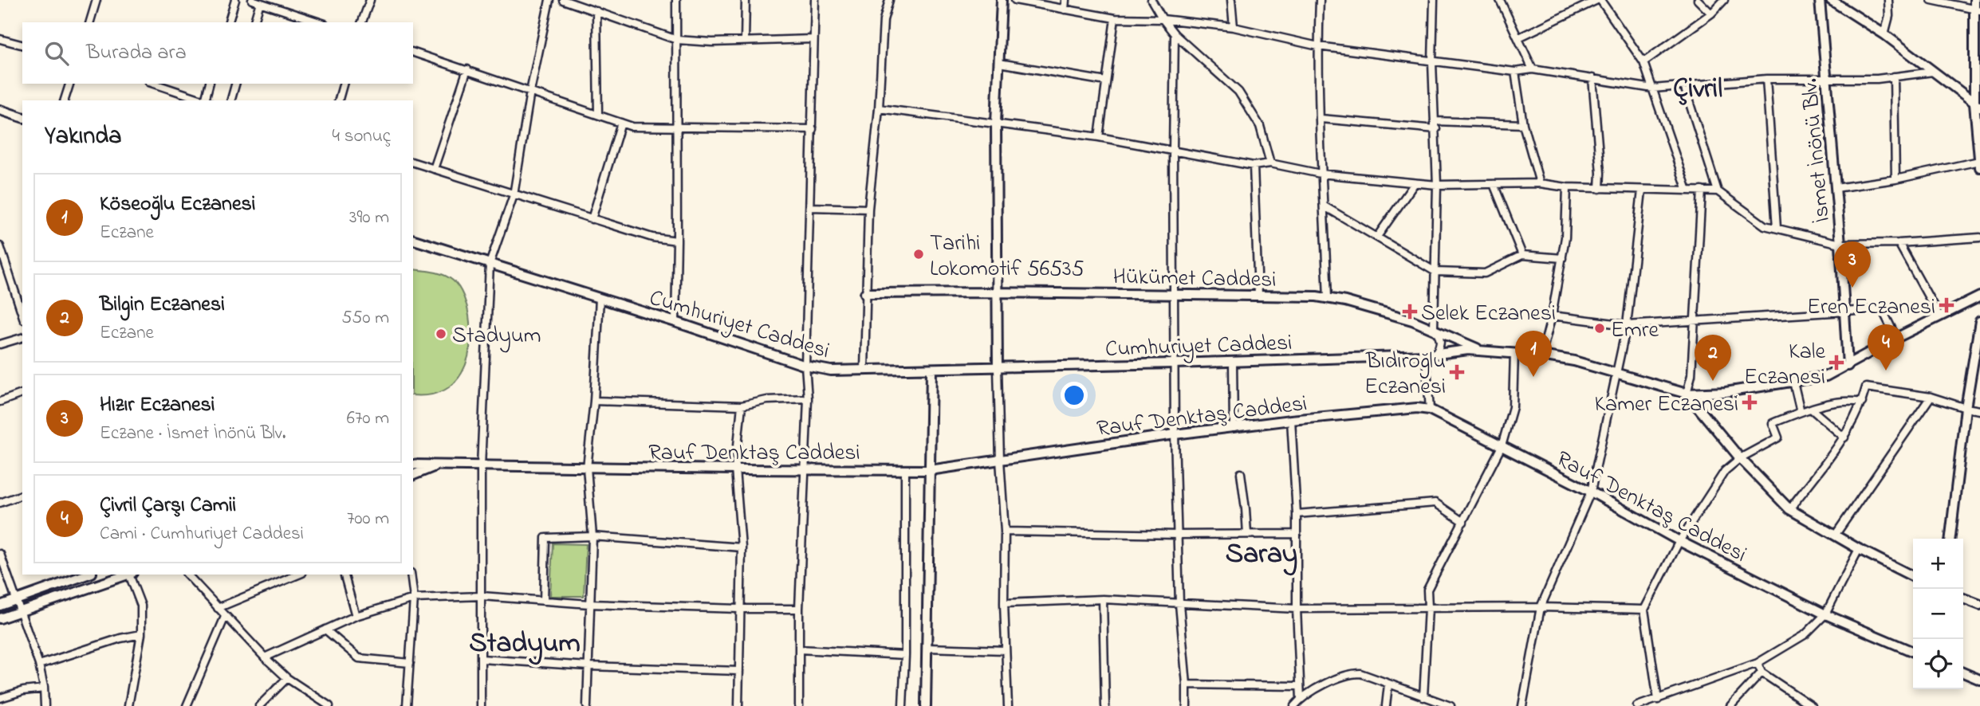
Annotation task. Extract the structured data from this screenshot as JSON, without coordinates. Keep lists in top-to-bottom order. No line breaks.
{"streets":{"street":["İsmet İnönü Blv.","Hükümet Caddesi","Cumhuriyet Caddesi","Rauf Denktaş Caddesi"]},"crossings":[["İsmet İnönü Blv.","Cumhuriyet Caddesi"],["Hükümet Caddesi","Cumhuriyet Caddesi"]],"districts":["Çivril","Saray","Stadyum"],"places":{"other":["Tarihi Lokomotif 56535","Emre","Stadyum"],"health":["Eren Eczanesi","Selek Eczanesi","Kale Eczanesi","Bıdıroğlu Eczanesi","Kamer Eczanesi"]},"page":{"search":"Burada ara","heading":["Yakında","4 sonuç"],"list":[{"mark":"1","name":"Köseoğlu Eczanesi","note":"Eczane","value":"390 m"},{"mark":"2","name":"Bilgin Eczanesi","note":"Eczane","value":"550 m"},{"mark":"3","name":"Hızır Eczanesi","note":"Eczane · İsmet İnönü Blv.","value":"670 m"},{"mark":"4","name":"Çivril Çarşı Camii","note":"Cami · Cumhuriyet Caddesi","value":"700 m"}],"pins":["3","4","1","2"],"map_buttons":["+","−"]}}
